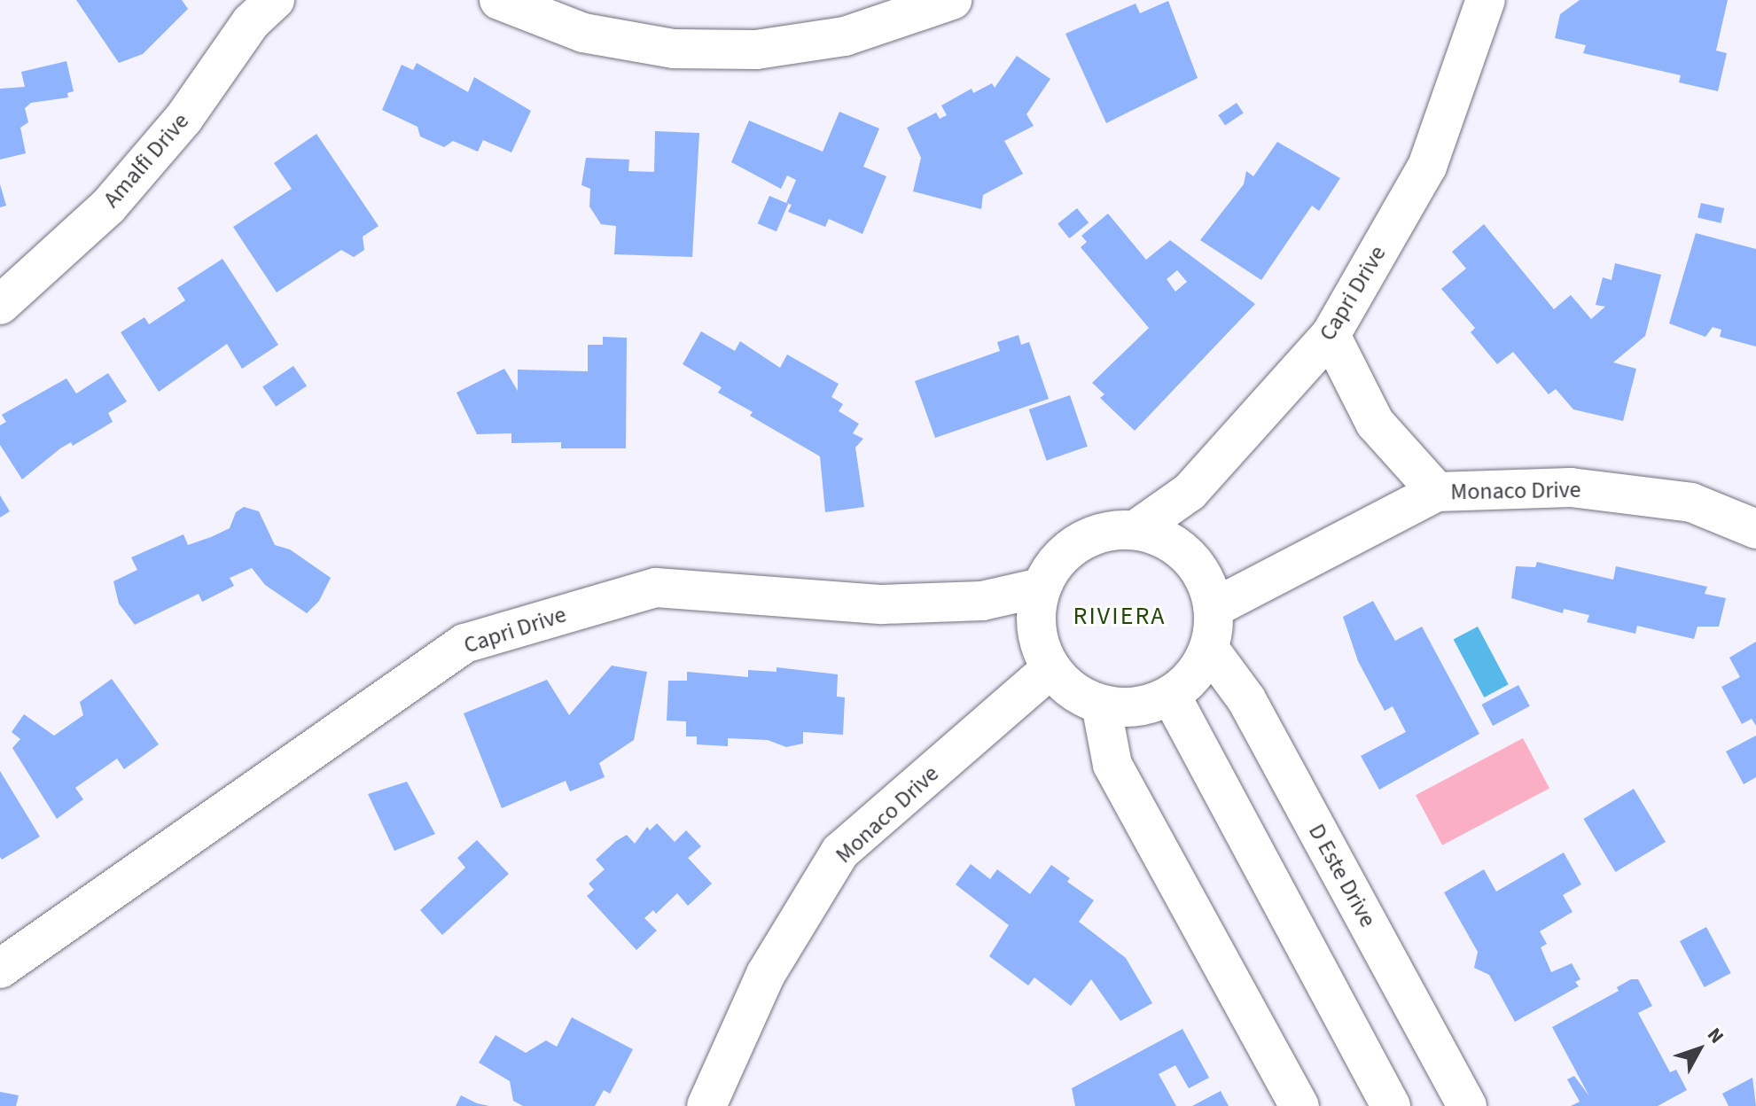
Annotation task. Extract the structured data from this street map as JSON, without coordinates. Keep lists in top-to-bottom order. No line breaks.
{"streets":{"street":["Amalfi Drive","Capri Drive","Monaco Drive","D Este Drive"]},"crossings":[["Capri Drive","Monaco Drive"],["Capri Drive","D Este Drive"],["Monaco Drive","D Este Drive"]],"districts":["RIVIERA"],"north":"top right"}
